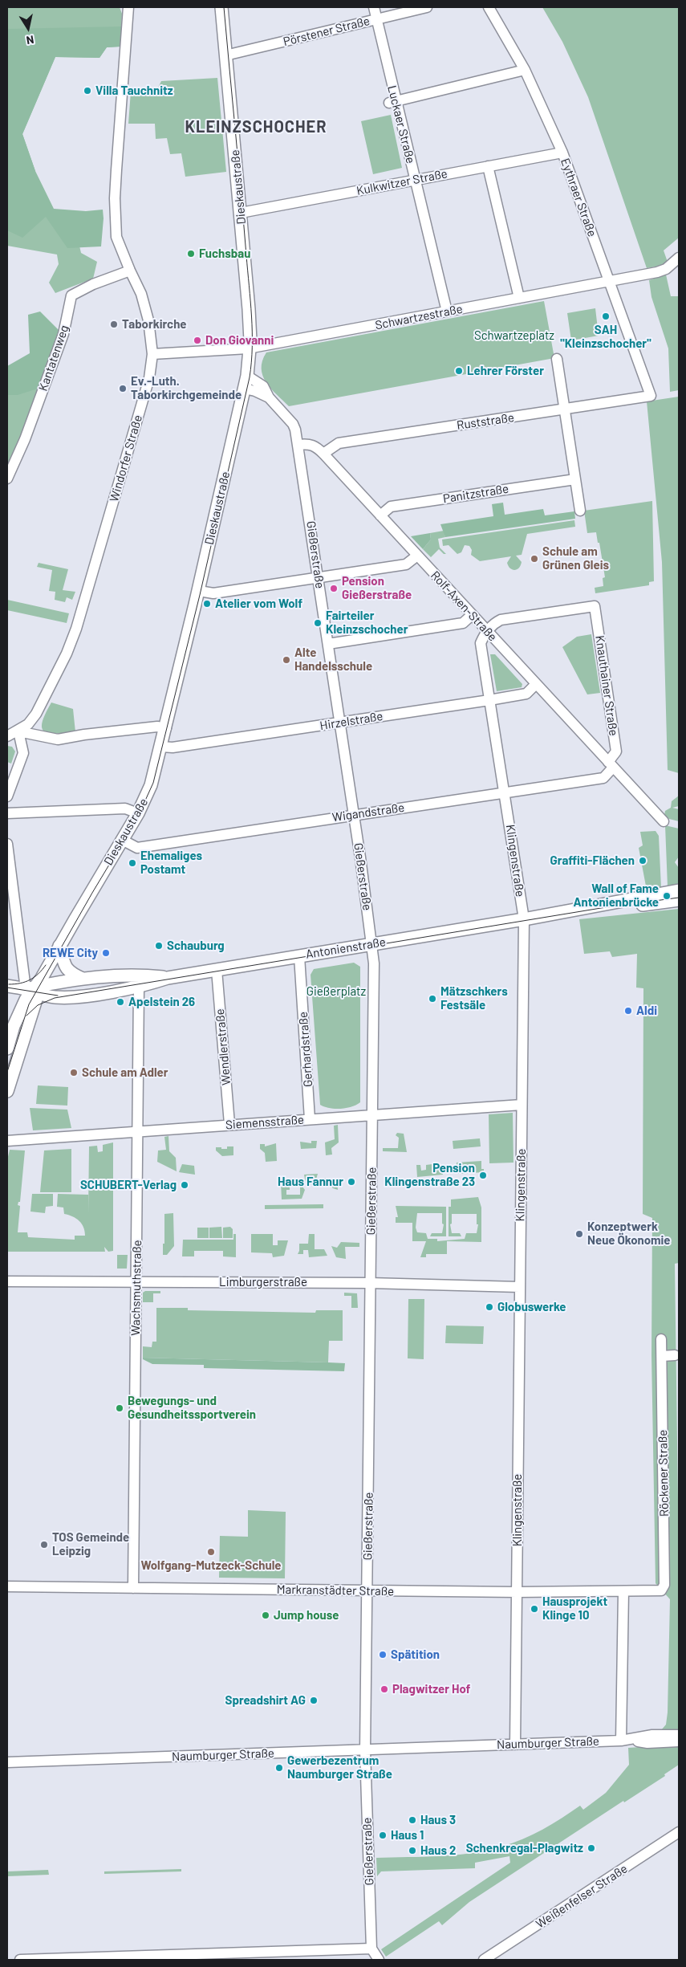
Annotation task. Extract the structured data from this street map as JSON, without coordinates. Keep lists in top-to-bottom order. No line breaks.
{"streets":{"main road":["Dieskaustraße","Antonienstraße"],"street":["Pörstener Straße","Luckaer Straße","Kulkwitzer Straße","Eythraer Straße","Schwartzestraße","Kantatenweg","Ruststraße","Windorfer Straße","Panitzstraße","Gießerstraße","Rolf-Axen-Straße","Knauthainer Straße","Hirzelstraße","Wigandstraße","Klingenstraße","Wendlerstraße","Gerhardstraße","Siemensstraße","Limburgerstraße","Wachsmuthstraße","Röckener Straße","Markranstädter Straße","Naumburger Straße","Weißenfelser Straße"]},"crossings":[["Pörstener Straße","Luckaer Straße"],["Pörstener Straße","Dieskaustraße"],["Luckaer Straße","Kulkwitzer Straße"],["Luckaer Straße","Schwartzestraße"],["Kulkwitzer Straße","Dieskaustraße"],["Kulkwitzer Straße","Eythraer Straße"],["Dieskaustraße","Schwartzestraße"],["Dieskaustraße","Hirzelstraße"],["Dieskaustraße","Wigandstraße"],["Dieskaustraße","Antonienstraße"],["Eythraer Straße","Schwartzestraße"],["Eythraer Straße","Ruststraße"],["Schwartzestraße","Windorfer Straße"],["Kantatenweg","Windorfer Straße"],["Ruststraße","Rolf-Axen-Straße"],["Panitzstraße","Rolf-Axen-Straße"],["Gießerstraße","Rolf-Axen-Straße"],["Gießerstraße","Hirzelstraße"],["Gießerstraße","Wigandstraße"],["Gießerstraße","Antonienstraße"],["Gießerstraße","Siemensstraße"],["Gießerstraße","Limburgerstraße"],["Gießerstraße","Markranstädter Straße"],["Gießerstraße","Naumburger Straße"],["Rolf-Axen-Straße","Knauthainer Straße"],["Rolf-Axen-Straße","Hirzelstraße"],["Rolf-Axen-Straße","Wigandstraße"],["Rolf-Axen-Straße","Klingenstraße"],["Knauthainer Straße","Wigandstraße"],["Knauthainer Straße","Klingenstraße"],["Hirzelstraße","Klingenstraße"],["Wigandstraße","Klingenstraße"],["Klingenstraße","Antonienstraße"],["Klingenstraße","Siemensstraße"],["Klingenstraße","Limburgerstraße"],["Klingenstraße","Markranstädter Straße"],["Klingenstraße","Naumburger Straße"],["Antonienstraße","Wendlerstraße"],["Antonienstraße","Gerhardstraße"],["Antonienstraße","Wachsmuthstraße"],["Wendlerstraße","Siemensstraße"],["Gerhardstraße","Siemensstraße"],["Siemensstraße","Wachsmuthstraße"],["Limburgerstraße","Wachsmuthstraße"],["Wachsmuthstraße","Markranstädter Straße"],["Röckener Straße","Markranstädter Straße"]],"districts":["KLEINZSCHOCHER"],"parks":["Schwartzeplatz","Gießerplatz"],"places":["Villa Tauchnitz","Fuchsbau","SAH \"Kleinzschocher\"","Taborkirche","Don Giovanni","Lehrer Förster","Ev.-Luth. Taborkirchgemeinde","Schule am Grünen Gleis","Pension Gießerstraße","Atelier vom Wolf","Fairteiler Kleinzschocher","Alte Handelsschule","Graffiti-Flächen","Ehemaliges Postamt","Wall of Fame Antonienbrücke","Schauburg","REWE City","Mätzschkers Festsäle","Apelstein 26","Aldi","Schule am Adler","Pension Klingenstraße 23","Haus Fannur","SCHUBERT-Verlag","Konzeptwerk Neue Ökonomie","Globuswerke","Bewegungs- und Gesundheitssportverein","TOS Gemeinde Leipzig","Wolfgang-Mutzeck-Schule","Hausprojekt Klinge 10","Jump house","Spätition","Plagwitzer Hof","Spreadshirt AG","Gewerbezentrum Naumburger Straße","Haus 3","Haus 1","Schenkregal-Plagwitz","Haus 2"],"north":"bottom"}
